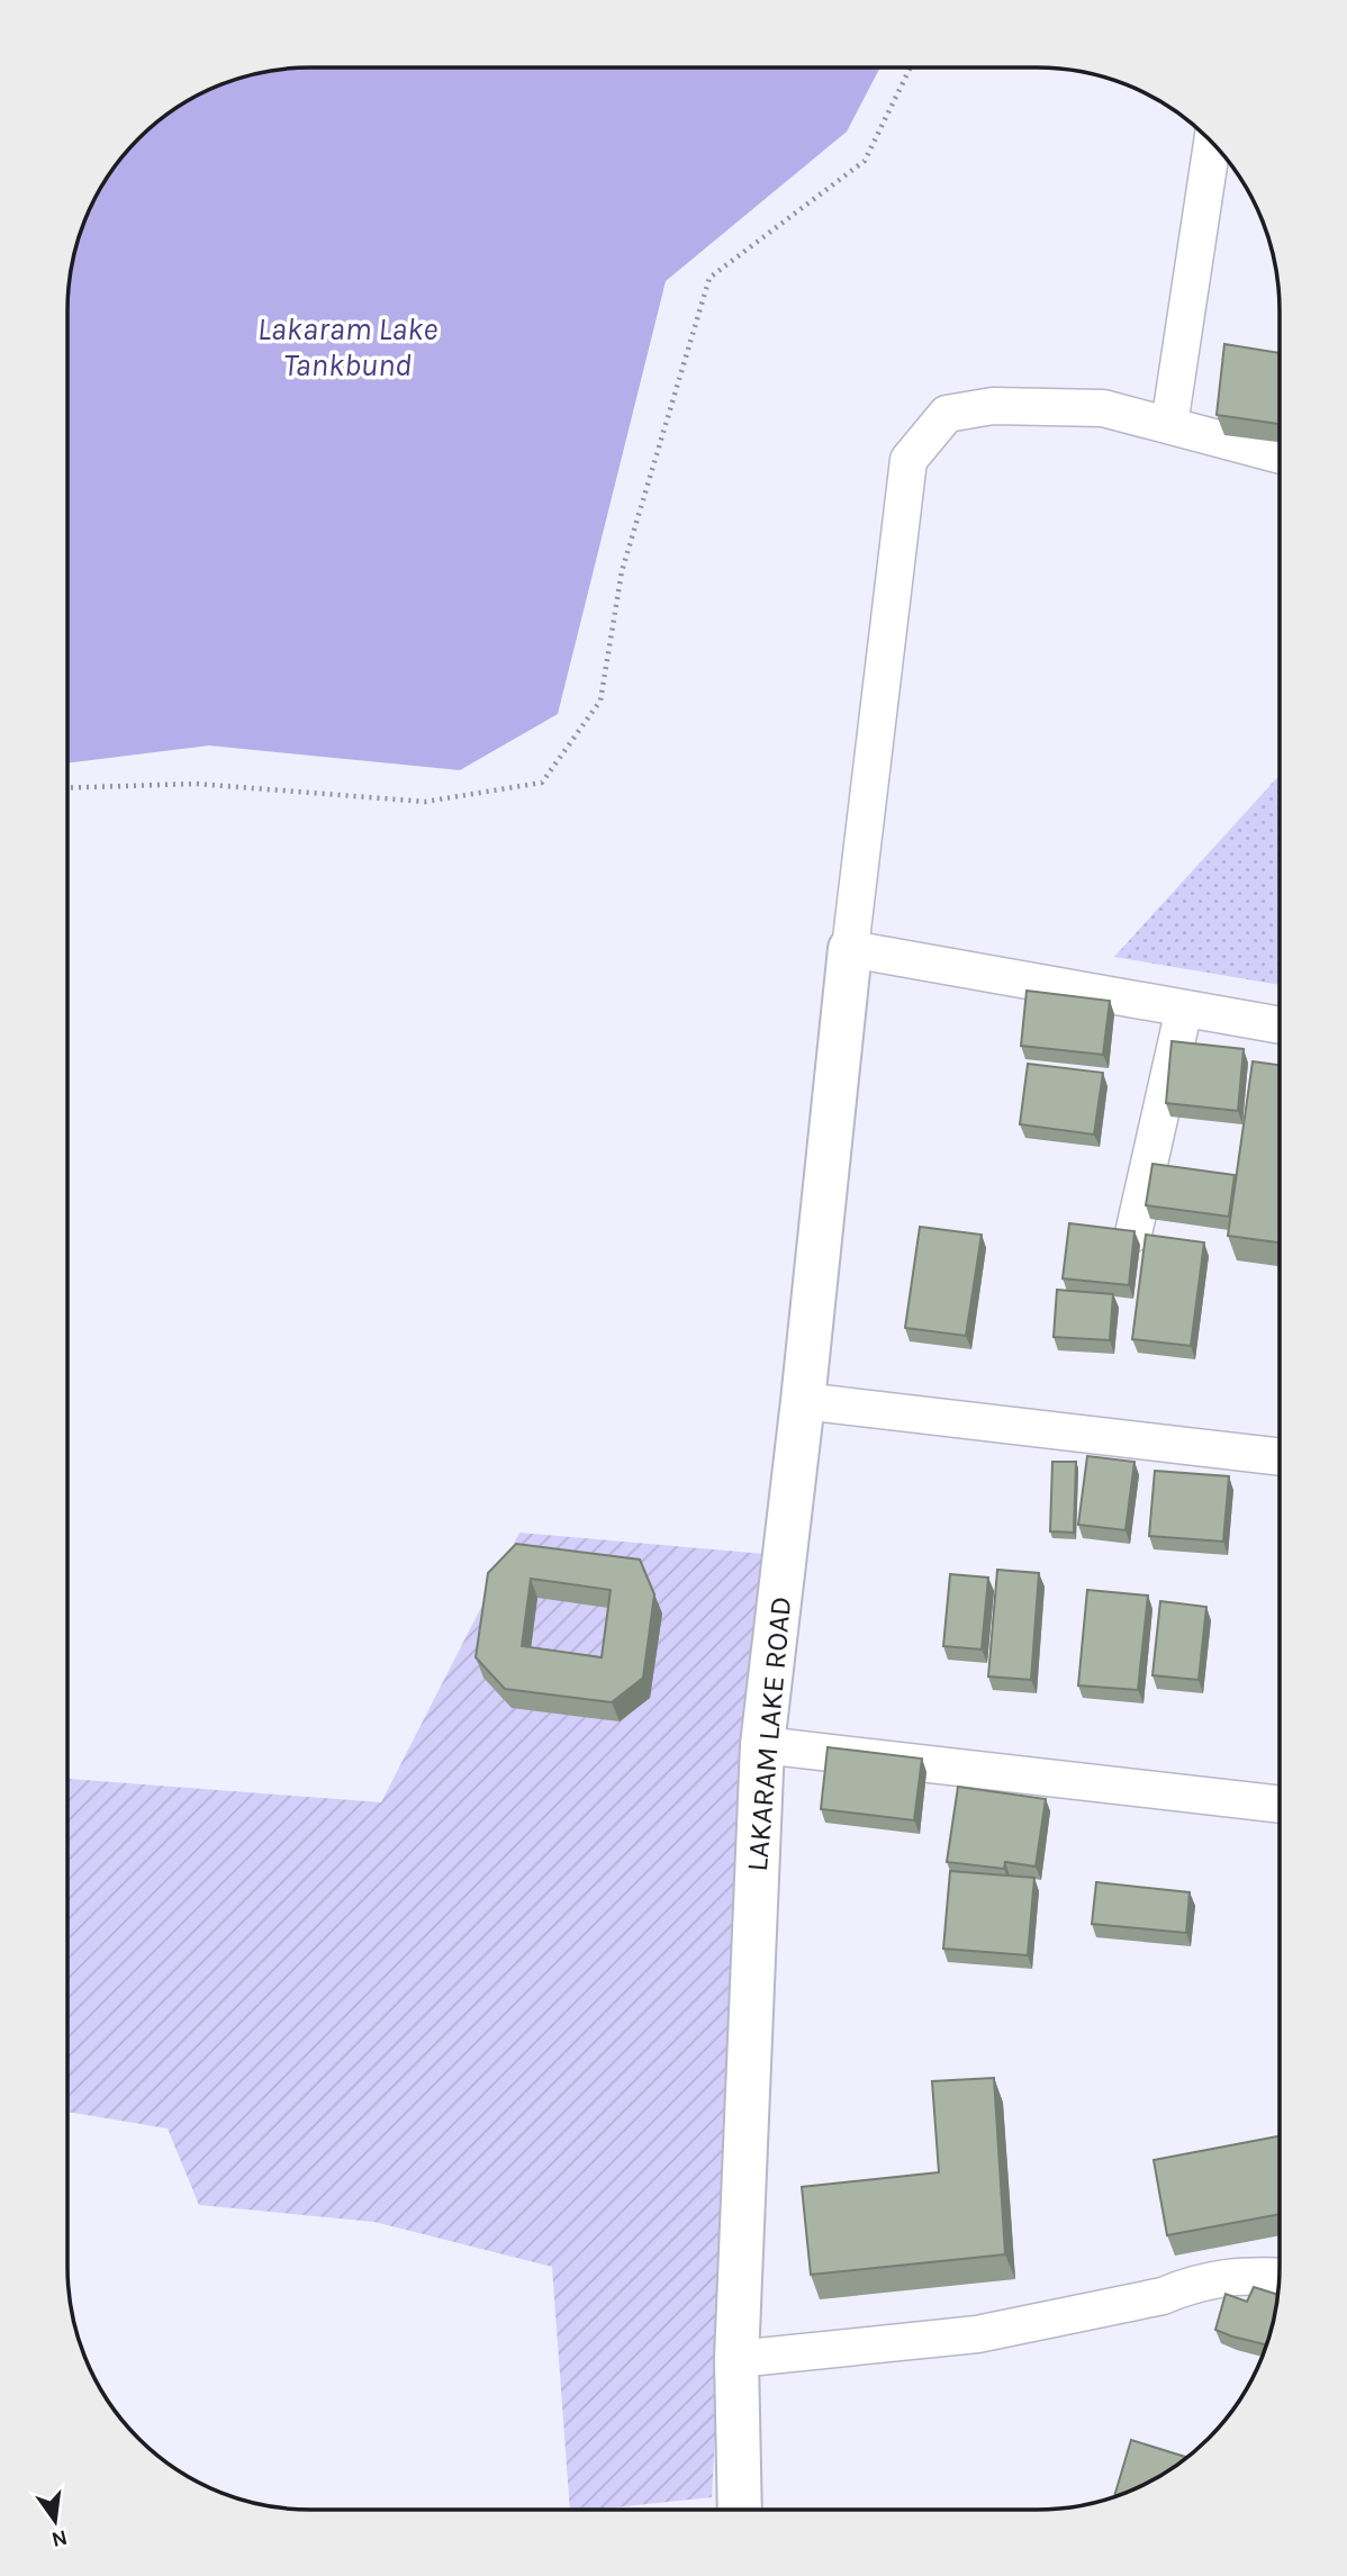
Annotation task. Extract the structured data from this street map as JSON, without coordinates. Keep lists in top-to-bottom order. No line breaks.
{"streets":{"street":["LAKARAM LAKE ROAD"]},"water":["Lakaram Lake Tankbund"],"north":"bottom"}
